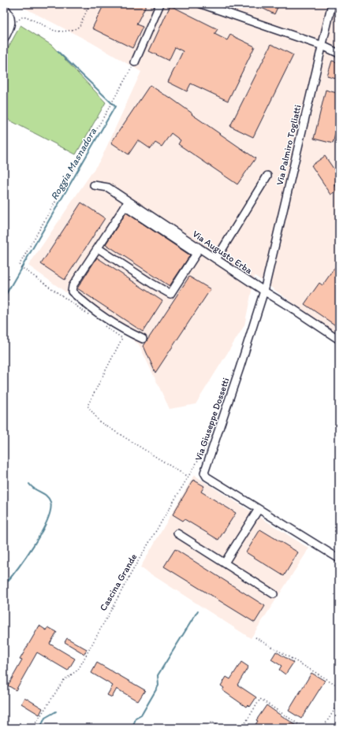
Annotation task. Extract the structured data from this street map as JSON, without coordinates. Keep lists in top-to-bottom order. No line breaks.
{"streets":{"street":["Via Palmiro Togliatti","Via Augusto Erba","Via Giuseppe Dossetti"],"path":["Cascina Grande"]},"crossings":[["Via Palmiro Togliatti","Via Augusto Erba"],["Via Palmiro Togliatti","Via Giuseppe Dossetti"],["Via Augusto Erba","Via Giuseppe Dossetti"],["Via Giuseppe Dossetti","Cascina Grande"]],"water":["Roggia Masnadora"]}
